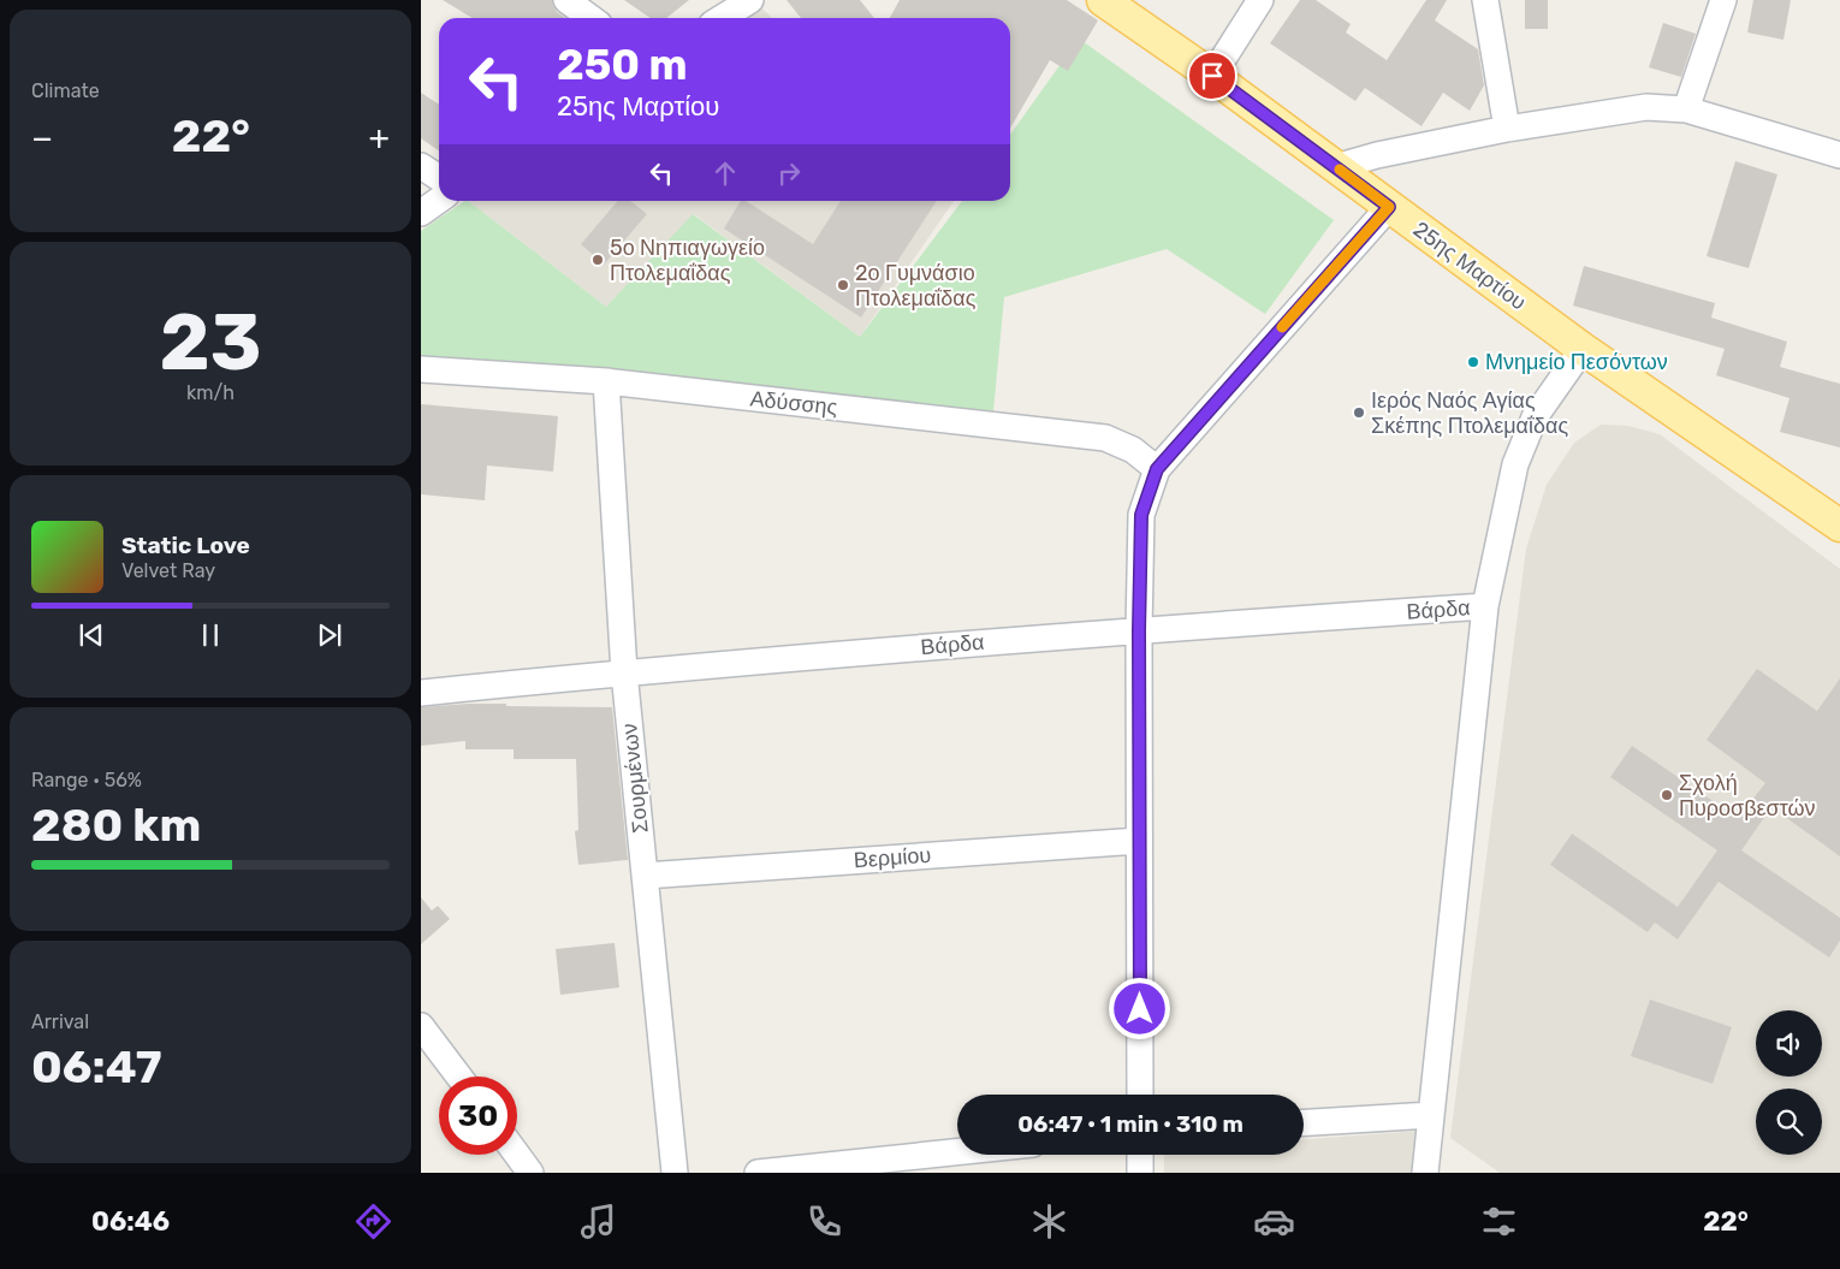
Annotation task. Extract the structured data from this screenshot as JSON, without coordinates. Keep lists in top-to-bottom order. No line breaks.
{"streets":{"main road":["25ης Μαρτίου"],"street":["Αδύσσης","Βάρδα","Σουρμένων","Βερμίου"]},"crossings":[["Αδύσσης","Σουρμένων"],["Βάρδα","Σουρμένων"],["Σουρμένων","Βερμίου"]],"places":["5ο Νηπιαγωγείο Πτολεμαΐδας","2ο Γυμνάσιο Πτολεμαΐδας","Μνημείο Πεσόντων","Ιερός Ναός Αγίας Σκέπης Πτολεμαΐδας","Σχολή Πυροσβεστών"],"page":{"tile":["Climate",["23","km/h"],["Range · 56%","280 km"],["Arrival","06:47"]],"turn":["250 m","25ης Μαρτίου"],"heat":["−","22°","+"],"song":["Static Love","Velvet Ray"],"limit":"30","trip":"06:47 · 1 min · 310 m","tabs":["06:46","22°"]}}
